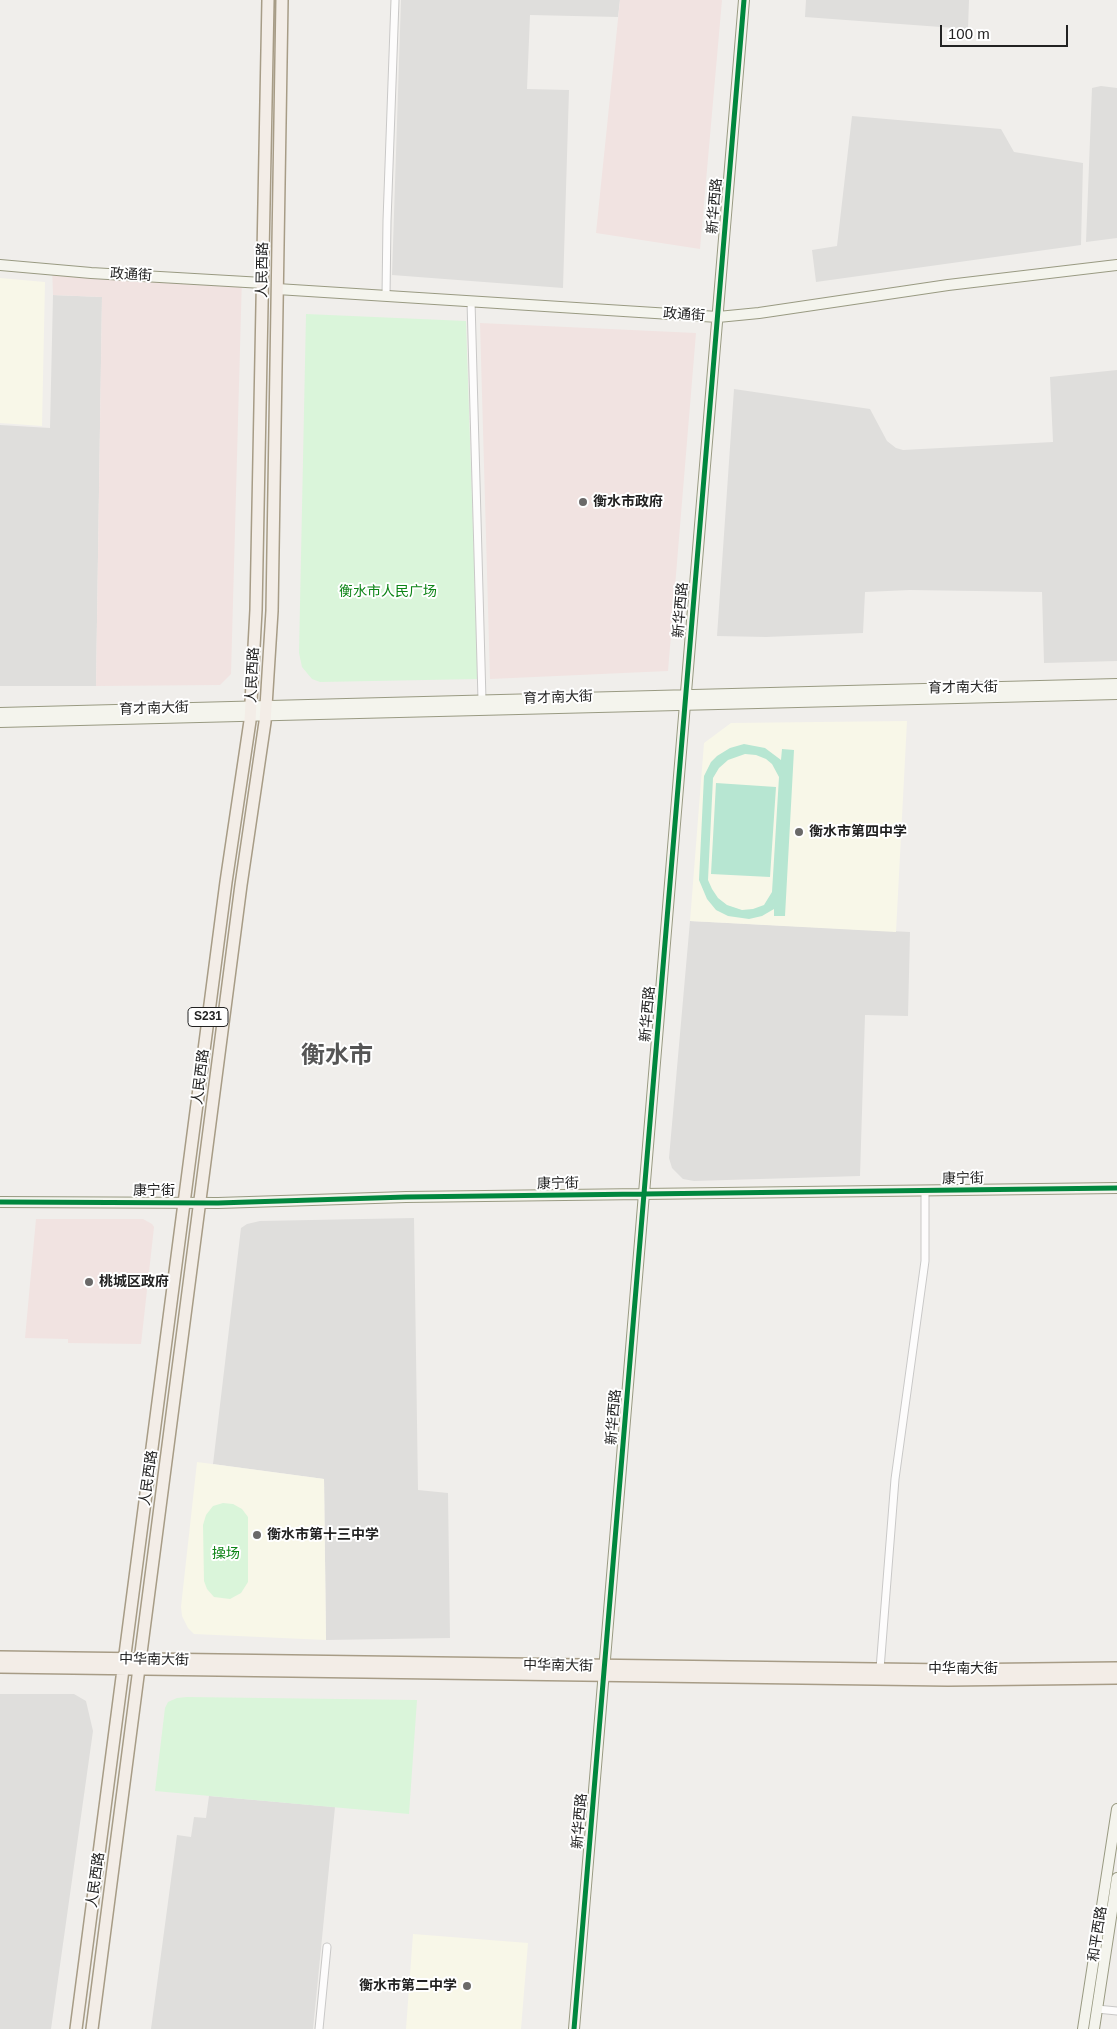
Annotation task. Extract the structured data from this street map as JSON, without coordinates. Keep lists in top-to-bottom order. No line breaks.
{"streets":{"main road":["人民西路","S231","中华南大街"],"street":["新华西路","政通街","育才南大街","康宁街","和平西路"]},"crossings":[["新华西路","政通街"],["新华西路","育才南大街"],["新华西路","康宁街"],["新华西路","中华南大街"],["人民西路","政通街"],["人民西路","育才南大街"],["人民西路","康宁街"],["人民西路","中华南大街"]],"districts":["衡水市"],"parks":["衡水市人民广场","操场"],"places":["衡水市政府","衡水市第四中学","桃城区政府","衡水市第十三中学","衡水市第二中学"],"scale_bar":"100 m"}
